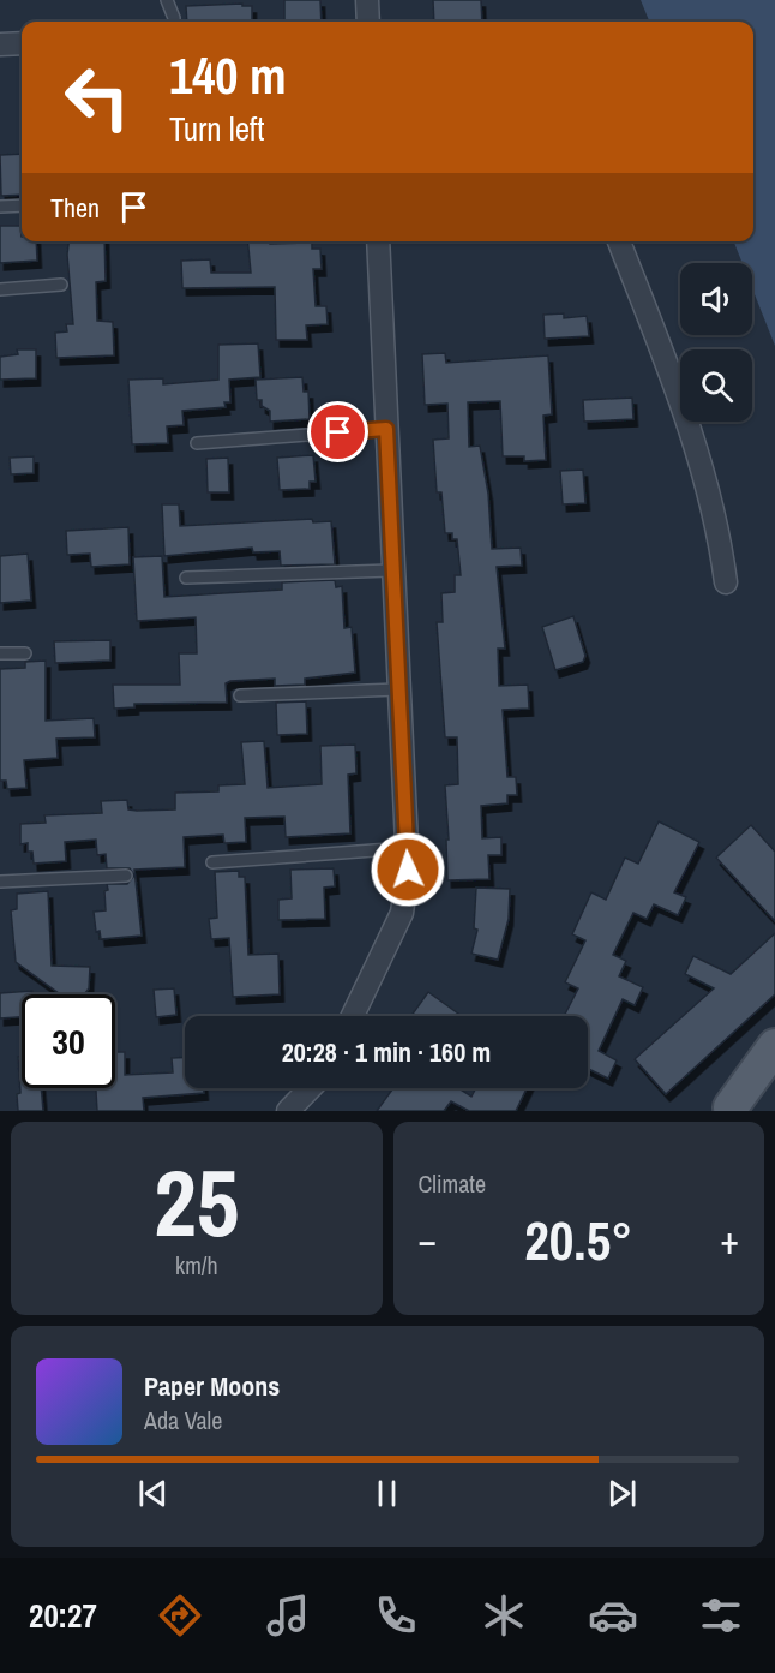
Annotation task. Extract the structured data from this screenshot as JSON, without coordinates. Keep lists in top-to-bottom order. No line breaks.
{"page":{"turn":["140 m","Turn left"],"then":"Then","limit":"30","trip":"20:28 · 1 min · 160 m","tile":[["25","km/h"],"Climate"],"heat":["−","20.5°","+"],"song":["Paper Moons","Ada Vale"],"tabs":"20:27"}}
